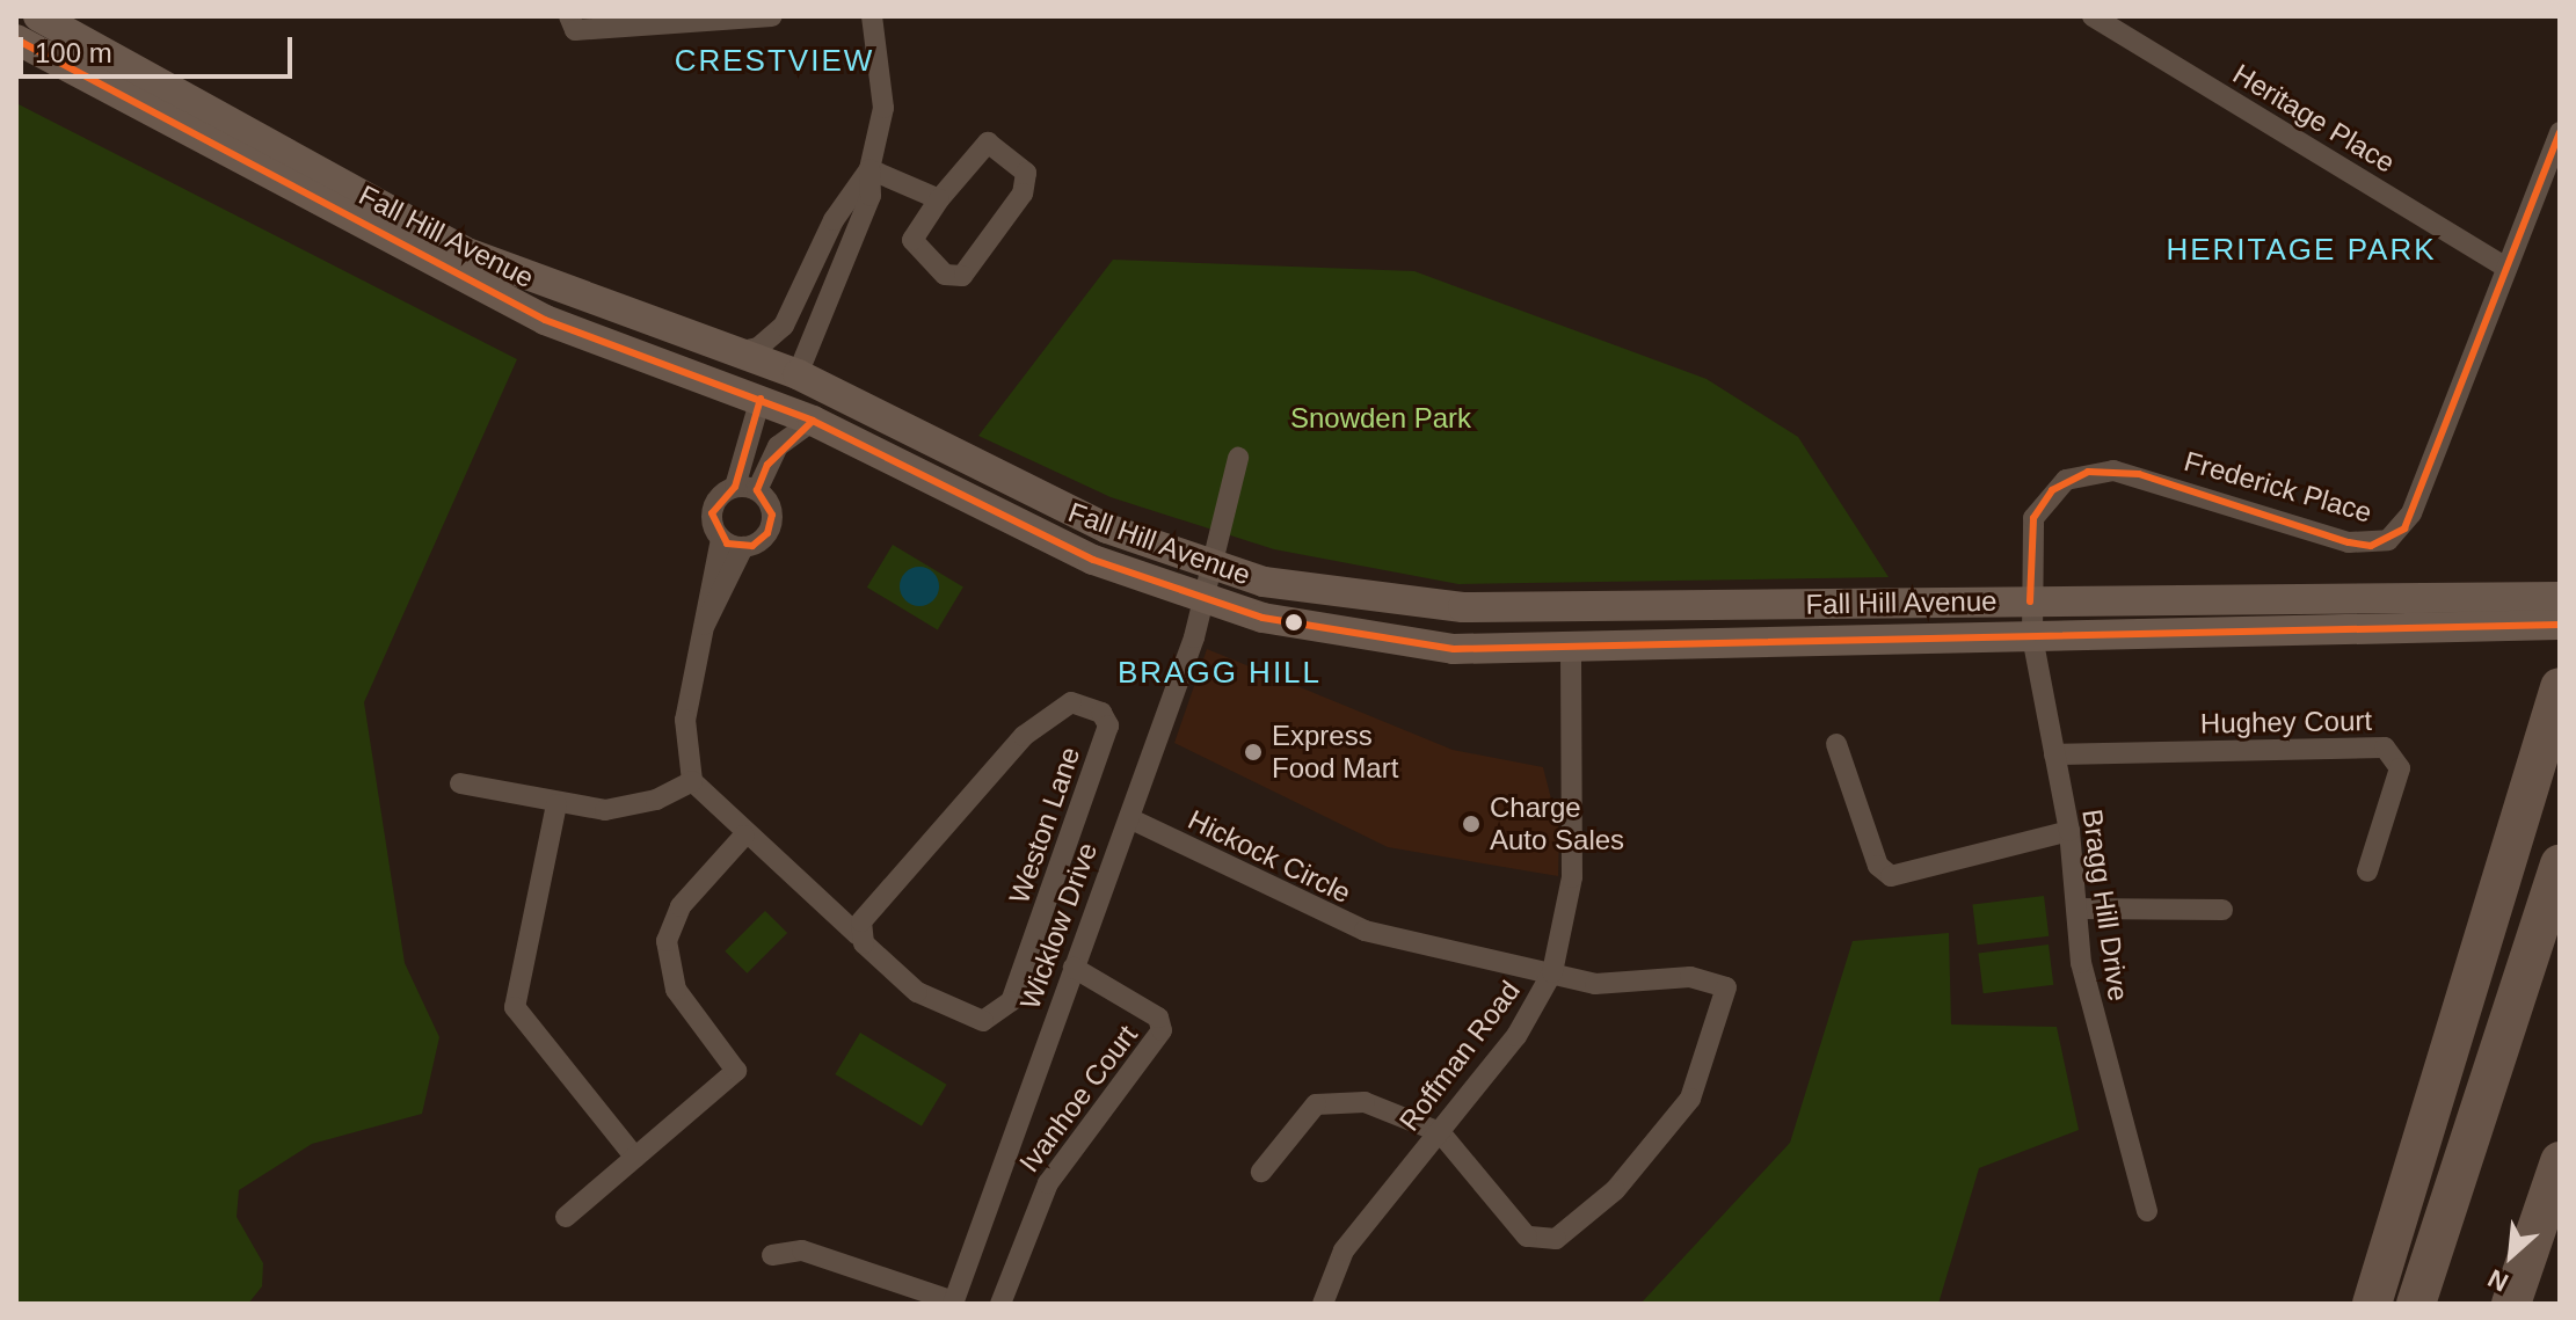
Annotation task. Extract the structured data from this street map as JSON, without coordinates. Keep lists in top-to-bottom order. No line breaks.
{"streets":{"main road":["Fall Hill Avenue"],"street":["Heritage Place","Frederick Place","Hughey Court","Weston Lane","Hickock Circle","Bragg Hill Drive","Wicklow Drive","Roffman Road","Ivanhoe Court"]},"crossings":[["Heritage Place","Frederick Place"],["Fall Hill Avenue","Frederick Place"],["Fall Hill Avenue","Bragg Hill Drive"],["Fall Hill Avenue","Wicklow Drive"],["Fall Hill Avenue","Roffman Road"],["Frederick Place","Bragg Hill Drive"],["Hughey Court","Bragg Hill Drive"],["Hickock Circle","Wicklow Drive"],["Hickock Circle","Roffman Road"],["Wicklow Drive","Ivanhoe Court"]],"districts":["CRESTVIEW","HERITAGE PARK","BRAGG HILL"],"parks":["Snowden Park"],"places":["Express Food Mart","Charge Auto Sales"],"scale_bar":"100 m","north":"bottom left"}
